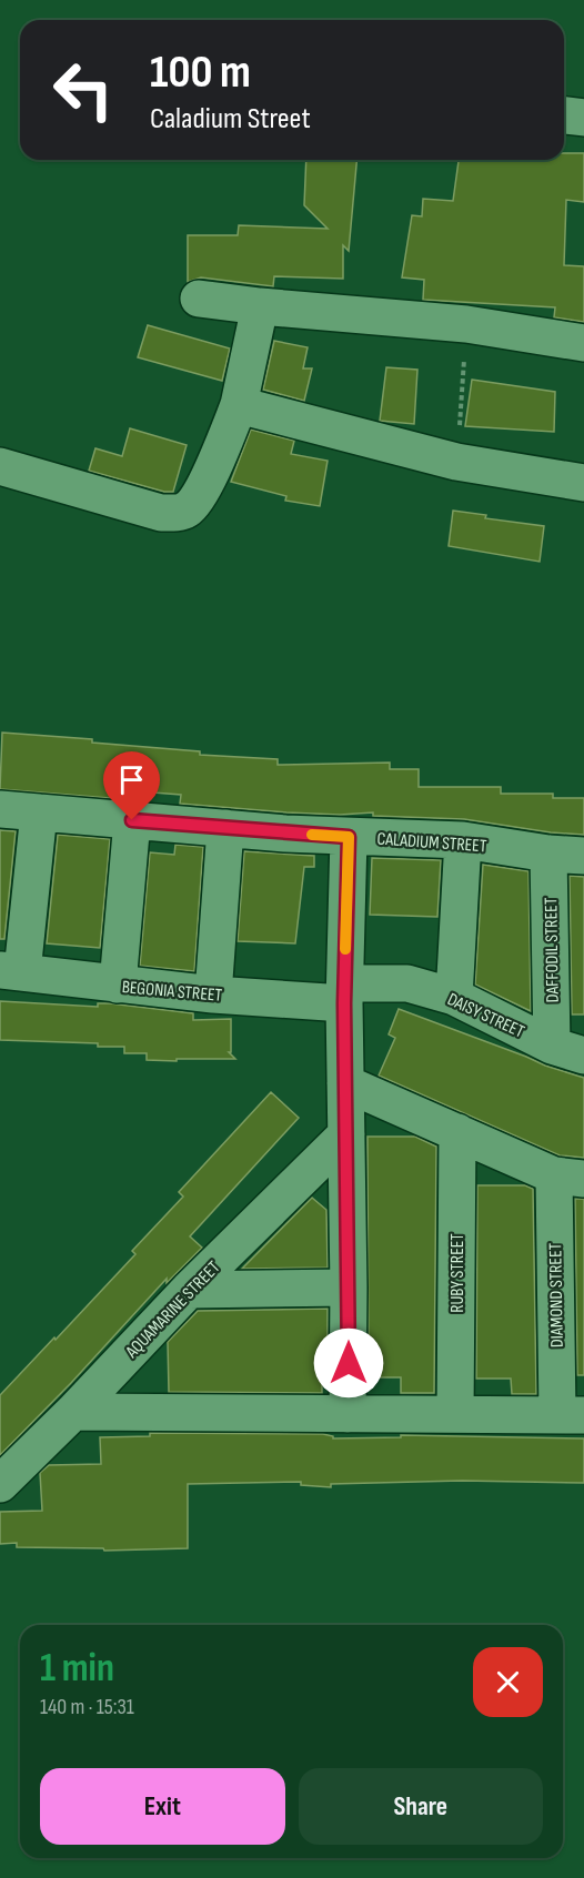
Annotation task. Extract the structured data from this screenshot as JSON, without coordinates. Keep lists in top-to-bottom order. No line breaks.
{"streets":{"street":["CALADIUM STREET","DAFFODIL STREET","BEGONIA STREET","DAISY STREET","RUBY STREET","DIAMOND STREET","AQUAMARINE STREET"]},"crossings":[["CALADIUM STREET","DAFFODIL STREET"],["DAFFODIL STREET","DAISY STREET"],["BEGONIA STREET","DAISY STREET"]],"page":{"turn":["100 m","Caladium Street"],"heading":["1 min","140 m · 15:31"],"buttons":["Exit","Share"]}}
